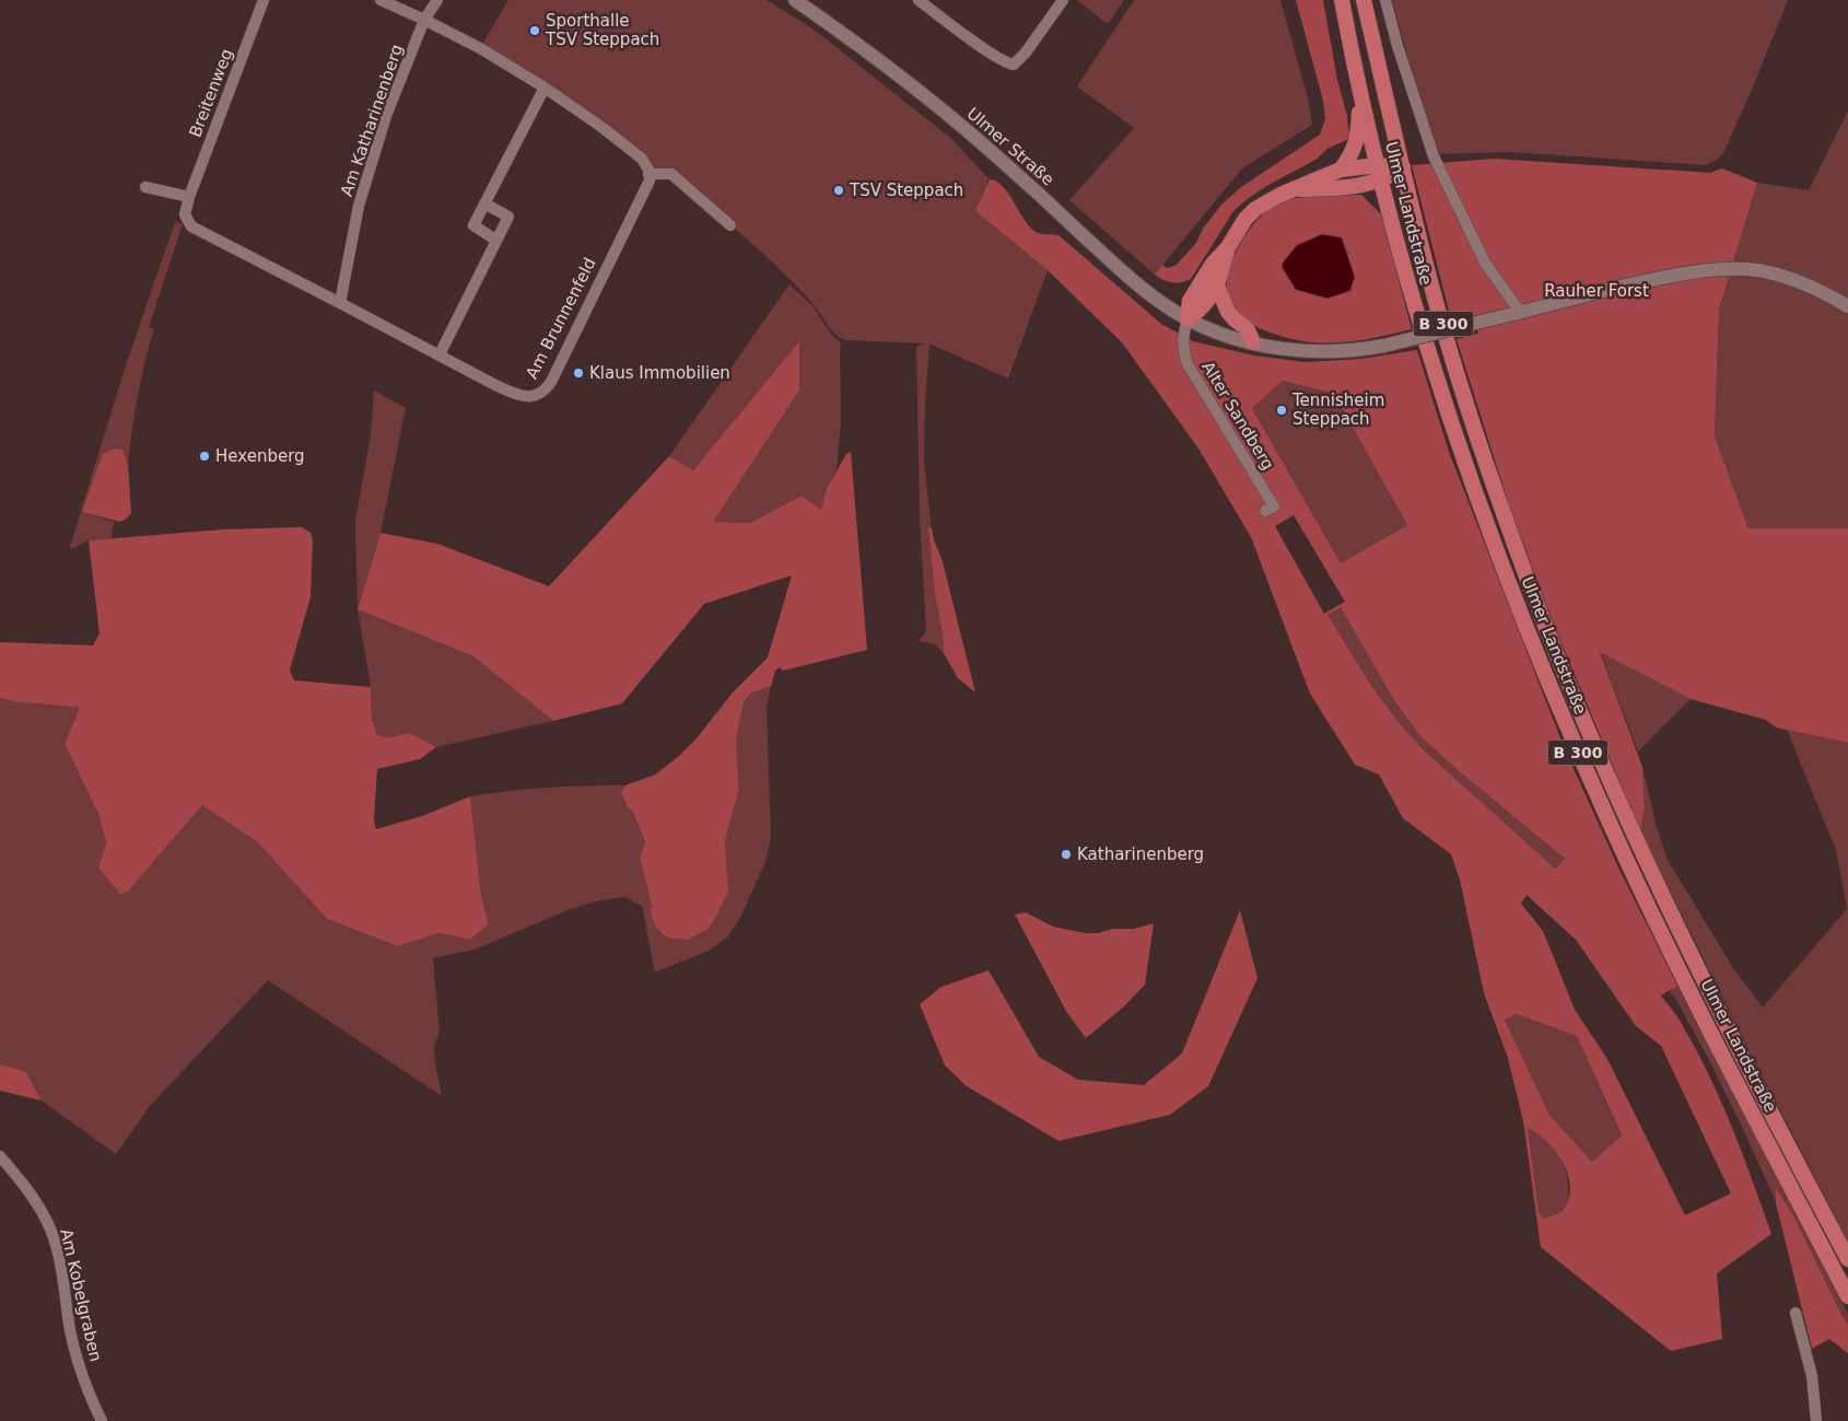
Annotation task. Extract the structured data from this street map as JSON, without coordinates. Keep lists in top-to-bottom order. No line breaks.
{"streets":{"main road":["Ulmer Landstraße","B 300"],"street":["Breitenweg","Am Katharinenberg","Ulmer Straße","Am Brunnenfeld","Alter Sandberg","Am Kobelgraben"]},"crossings":[["Breitenweg","Am Katharinenberg"],["Breitenweg","Am Brunnenfeld"],["Am Katharinenberg","Am Brunnenfeld"],["Ulmer Straße","Alter Sandberg"]],"parks":["Rauher Forst"],"places":["Sporthalle TSV Steppach","TSV Steppach","Klaus Immobilien","Tennisheim Steppach","Hexenberg","Katharinenberg"]}
